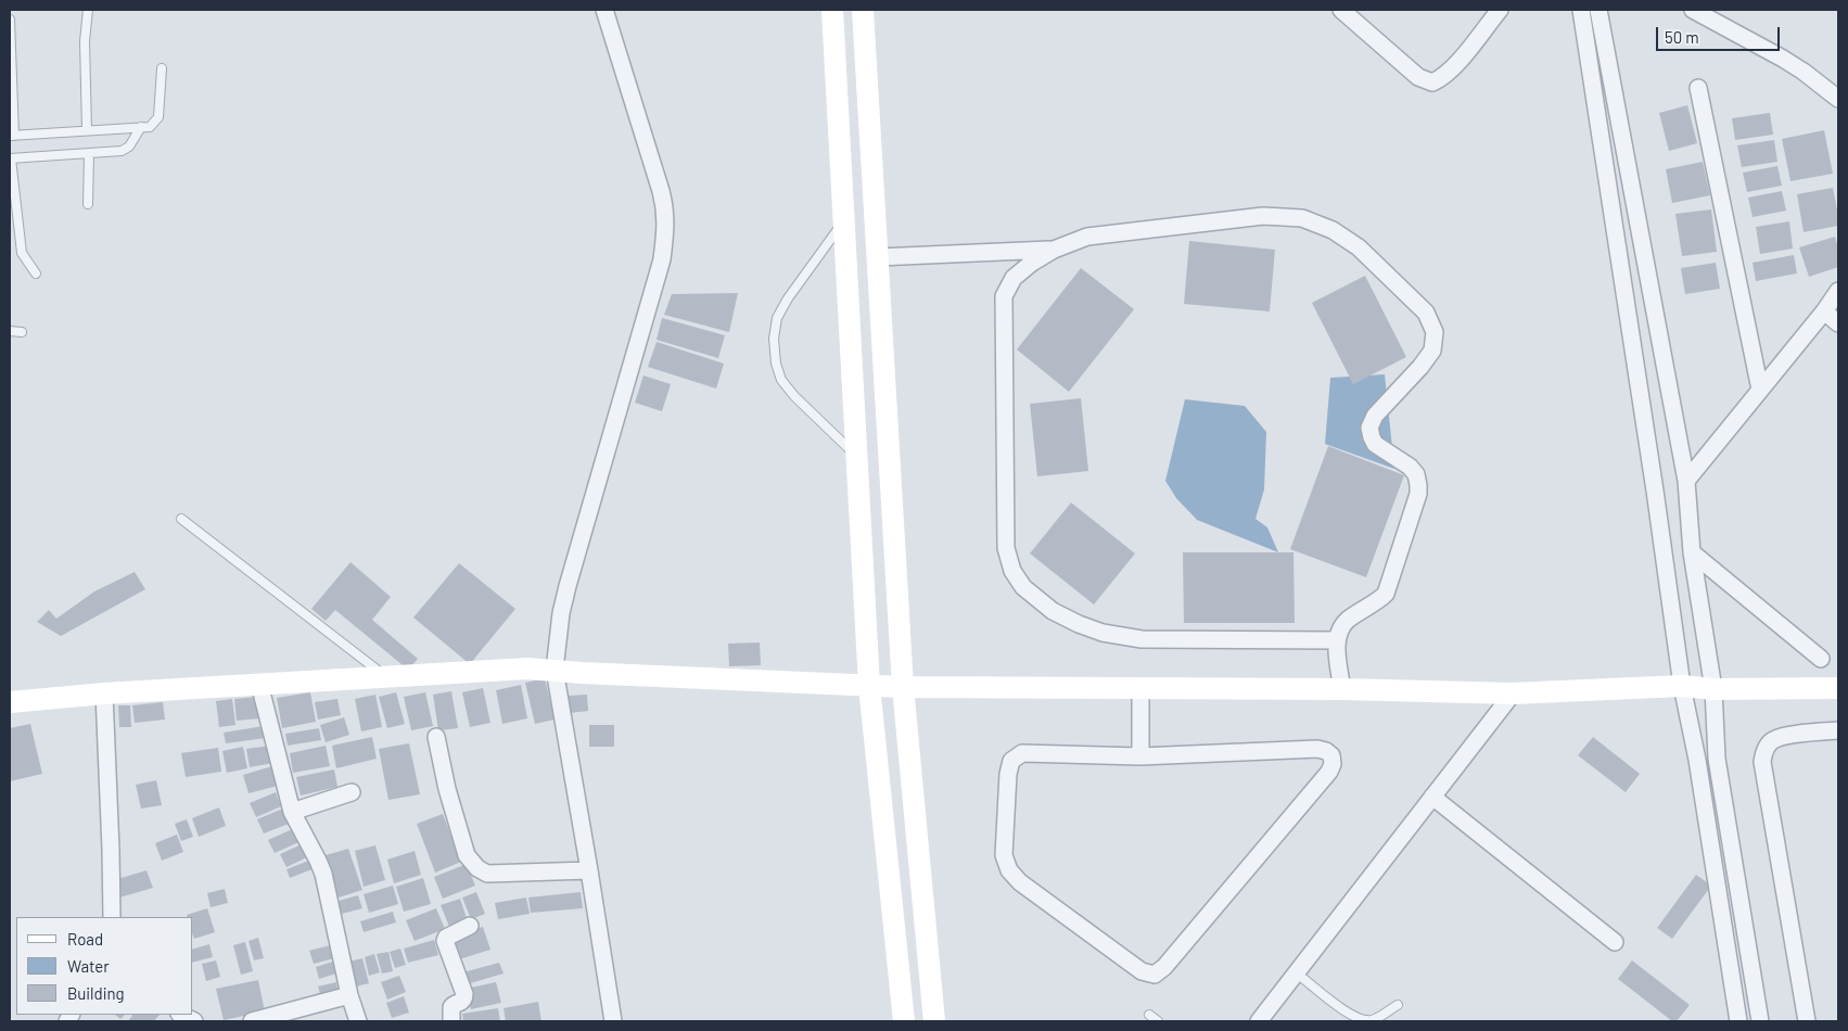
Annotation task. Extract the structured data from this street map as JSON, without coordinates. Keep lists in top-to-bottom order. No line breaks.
{"legend":["Road","Water","Building"],"scale_bar":"50 m"}
